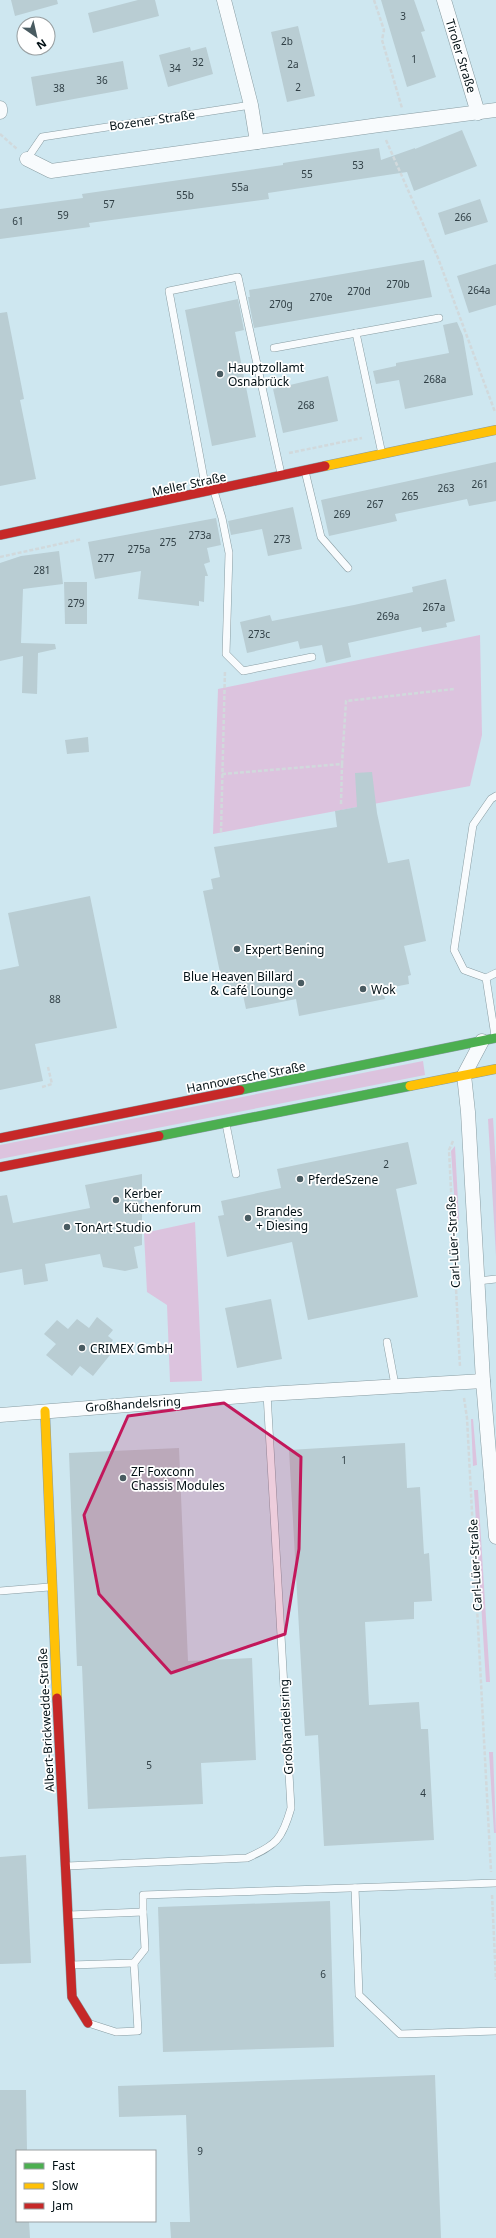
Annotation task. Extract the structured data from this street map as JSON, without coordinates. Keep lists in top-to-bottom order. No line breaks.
{"streets":{"street":["Tiroler Straße","Meller Straße","Hannoversche Straße","Carl-Lüer-Straße","Großhandelsring","Albert-Brickwedde-Straße"],"lane":["Bozener Straße"]},"crossings":[["Carl-Lüer-Straße","Großhandelsring"],["Großhandelsring","Albert-Brickwedde-Straße"]],"places":["Hauptzollamt Osnabrück","Expert Bening","Blue Heaven Billard & Café Lounge","Wok","PferdeSzene","Kerber Küchenforum","Brandes + Diesing","TonArt Studio","CRIMEX GmbH","ZF Foxconn Chassis Modules"],"house_numbers":["3","2b","1","32","2a","34","36","2","38","53","55","55a","55b","57","59","266","61","270b","264a","270d","270e","270g","268a","268","261","263","265","267","269","273a","273","275","275a","277","281","279","267a","269a","273c","88","2","1","5","4","6","9"],"legend":["Fast","Slow","Jam"],"north":"bottom right"}
